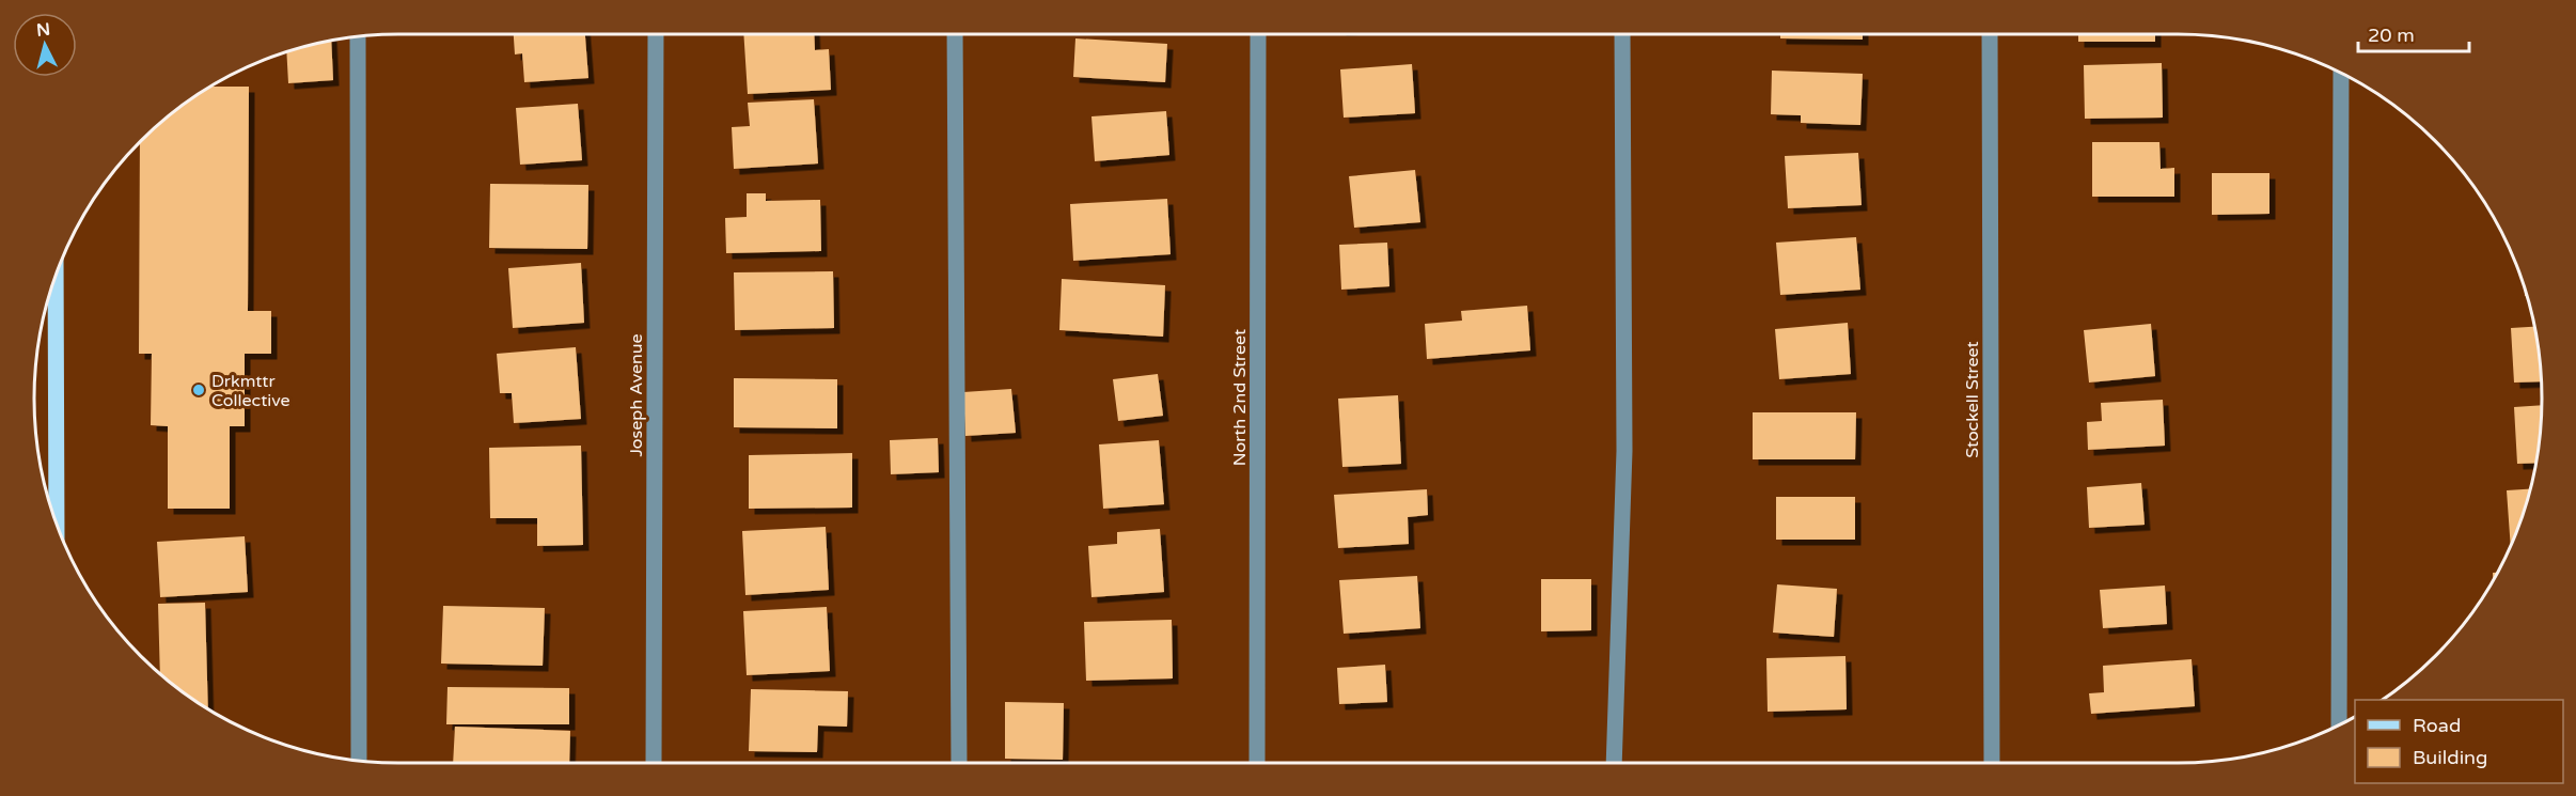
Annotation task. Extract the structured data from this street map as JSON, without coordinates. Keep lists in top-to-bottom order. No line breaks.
{"streets":{"street":["Joseph Avenue","North 2nd Street","Stockell Street"]},"places":["Drkmttr Collective"],"legend":["Road","Building"],"scale_bar":"20 m","north":"top"}
